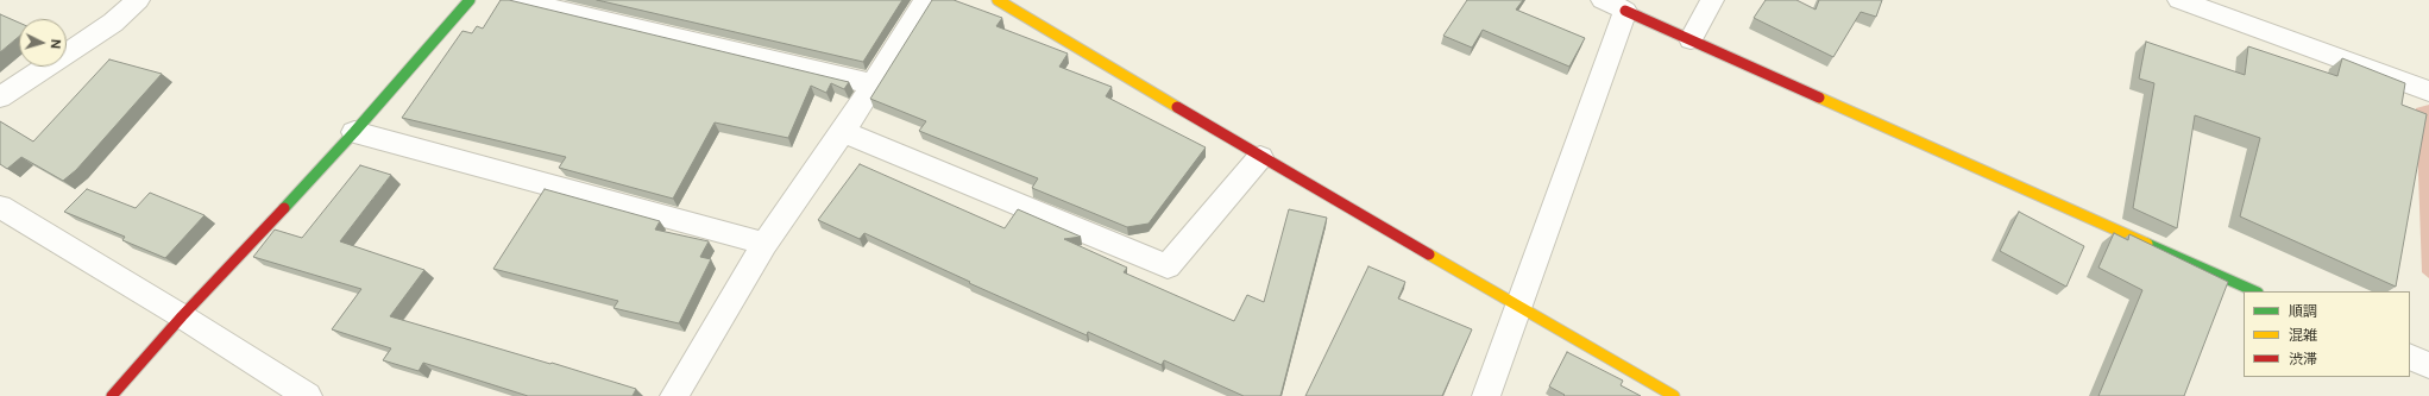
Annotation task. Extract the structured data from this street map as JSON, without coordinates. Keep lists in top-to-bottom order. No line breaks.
{"legend":["順調","混雑","渋滞"],"north":"right"}
